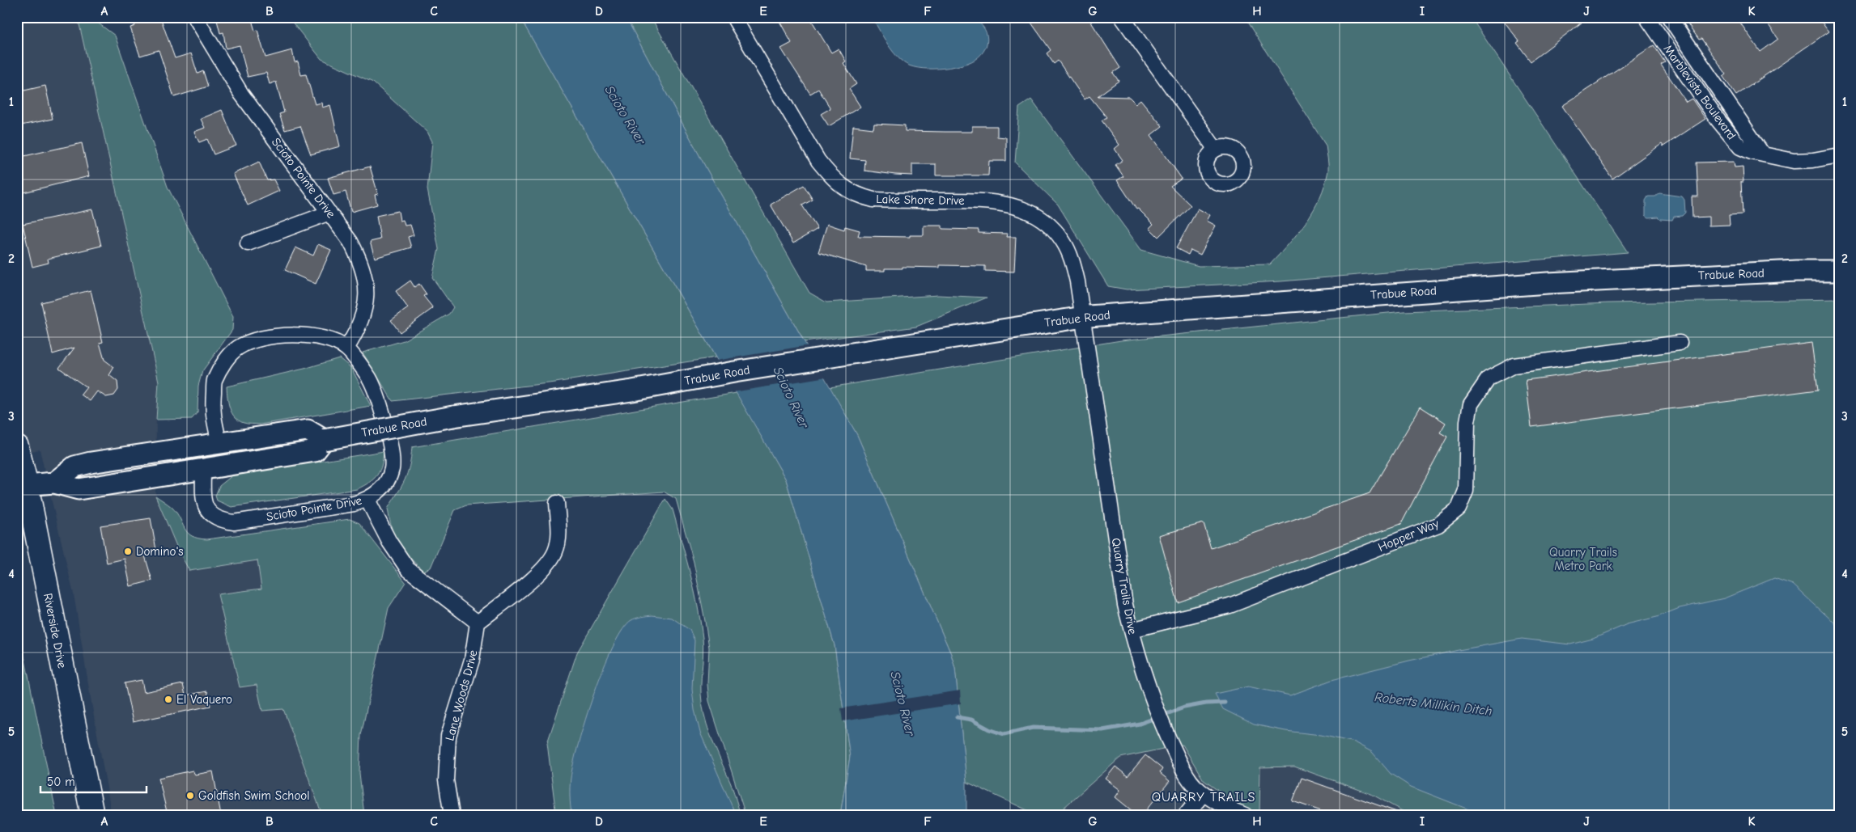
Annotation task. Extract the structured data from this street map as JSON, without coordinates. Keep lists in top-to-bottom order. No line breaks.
{"streets":{"main road":["Trabue Road","Riverside Drive"],"street":["Marblevista Boulevard","Scioto Pointe Drive","Lake Shore Drive","Hopper Way","Quarry Trails Drive","Lane Woods Drive"]},"crossings":[["Scioto Pointe Drive","Trabue Road"],["Lake Shore Drive","Trabue Road"],["Lake Shore Drive","Quarry Trails Drive"],["Trabue Road","Quarry Trails Drive"],["Trabue Road","Riverside Drive"],["Hopper Way","Quarry Trails Drive"]],"districts":["QUARRY TRAILS"],"water":["Scioto River","Roberts Millikin Ditch"],"parks":["Quarry Trails Metro Park"],"places":["Domino's","El Vaquero","Goldfish Swim School"],"scale_bar":"50 m","grid":{"columns":["A","B","C","D","E","F","G","H","I","J","K"],"rows":["1","2","3","4","5"]}}
